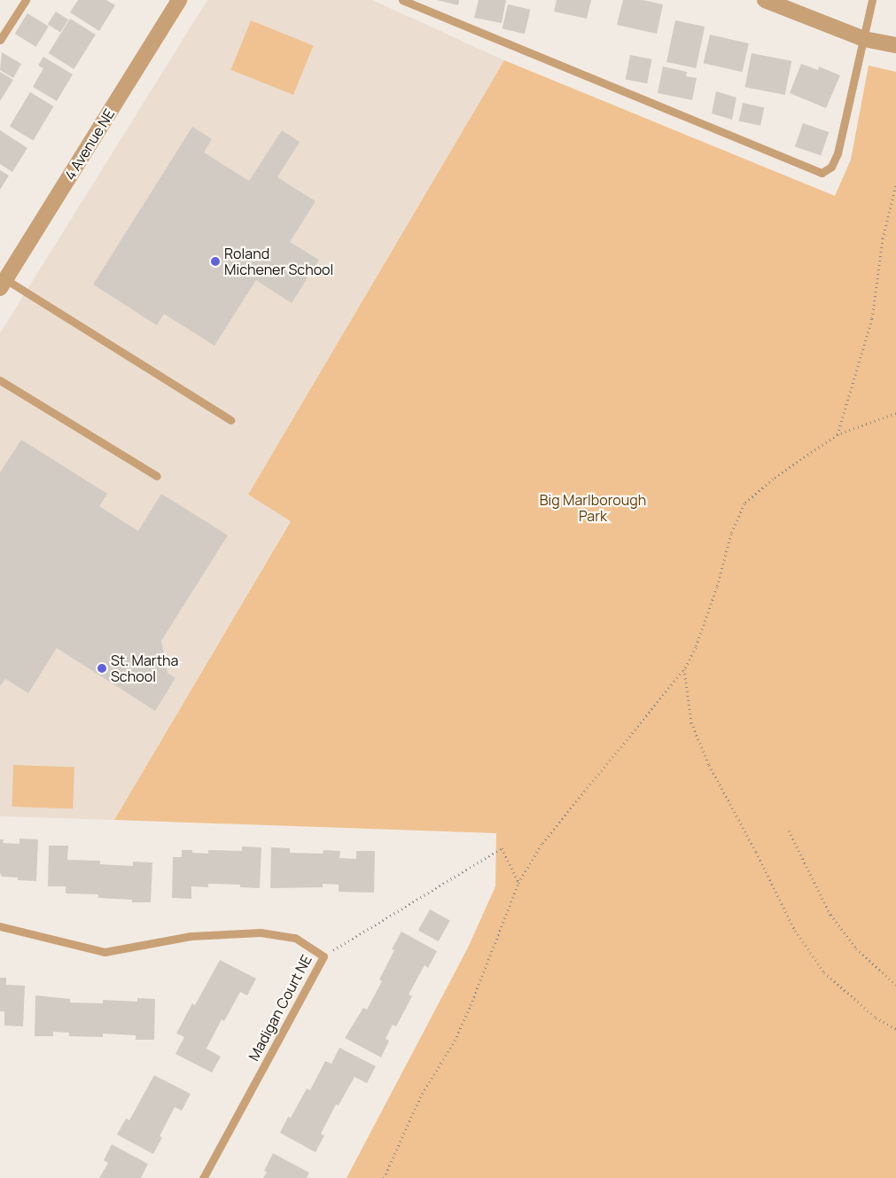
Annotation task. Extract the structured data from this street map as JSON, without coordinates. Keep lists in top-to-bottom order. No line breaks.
{"streets":{"street":["4 Avenue NE"],"lane":["Madigan Court NE"]},"parks":["Big Marlborough Park"],"places":["Roland Michener School","St. Martha School"]}
